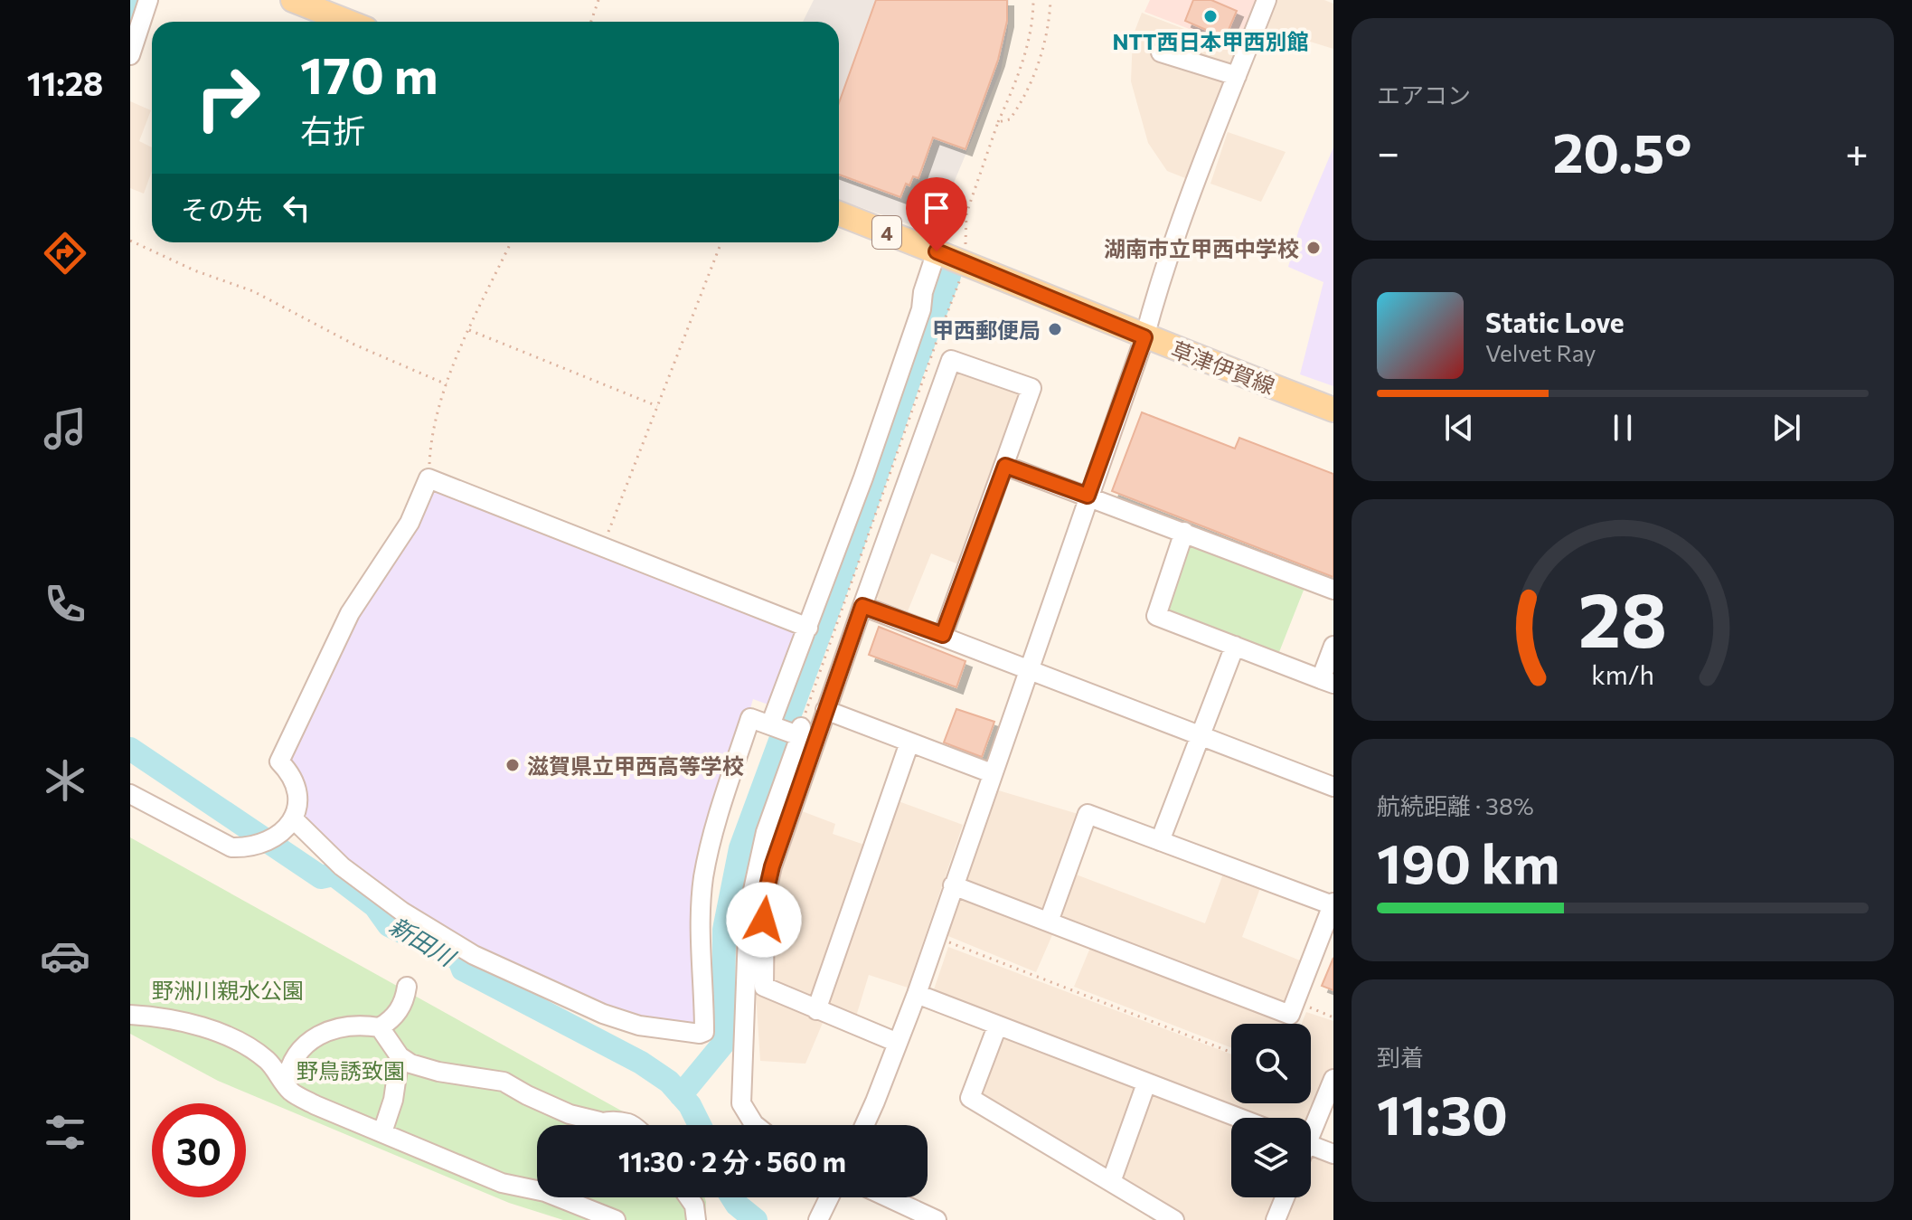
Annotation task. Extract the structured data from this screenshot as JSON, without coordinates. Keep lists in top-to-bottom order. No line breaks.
{"streets":{"main road":["4","草津伊賀線"]},"water":["新田川"],"parks":["野洲川親水公園","野鳥誘致園"],"places":["NTT西日本甲西別館","湖南市立甲西中学校","甲西郵便局","滋賀県立甲西高等学校"],"page":{"tabs":"11:28","tile":["エアコン",["航続距離 · 38%","190 km"],["到着","11:30"]],"turn":["170 m","右折"],"heat":["−","20.5°","+"],"then":"その先","song":["Static Love","Velvet Ray"],"limit":"30","trip":"11:30 · 2 分 · 560 m","gauge":["28","km/h"]}}
